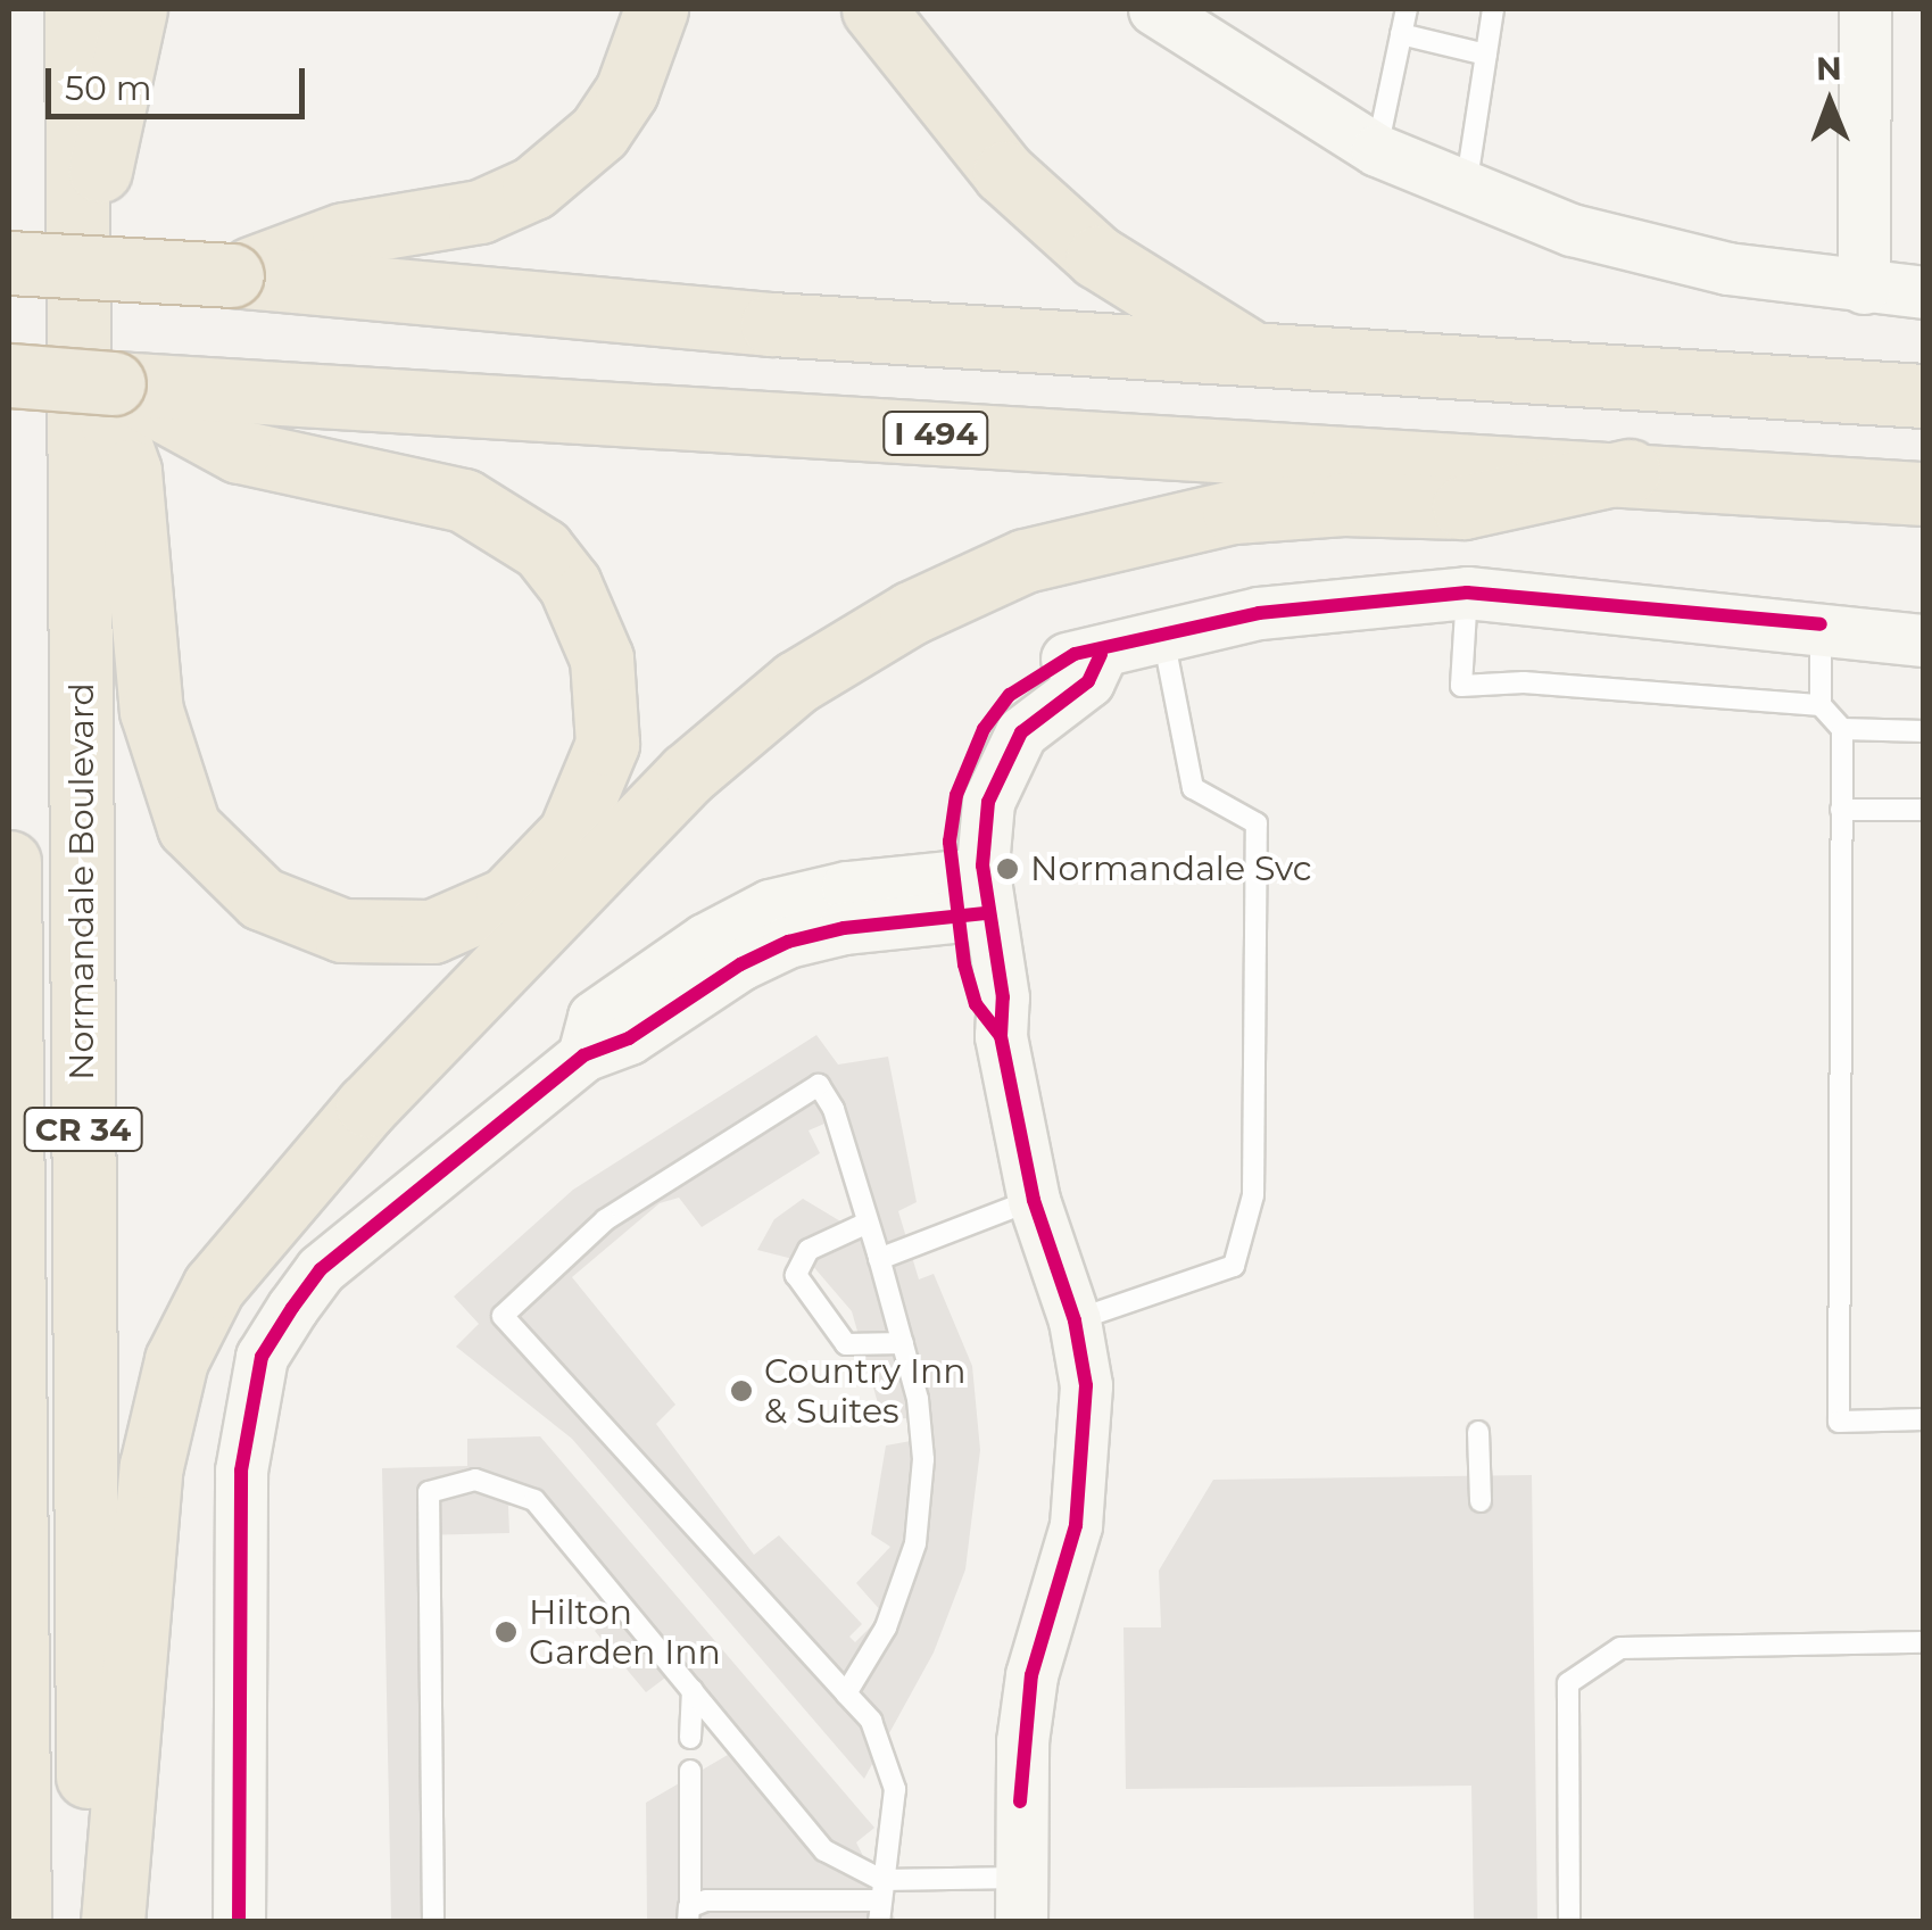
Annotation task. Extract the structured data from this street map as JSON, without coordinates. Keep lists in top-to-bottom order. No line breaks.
{"streets":{"highway":["I 494","Normandale Boulevard","CR 34"]},"places":["Normandale Svc","Country Inn & Suites","Hilton Garden Inn"],"scale_bar":"50 m","north":"top"}
